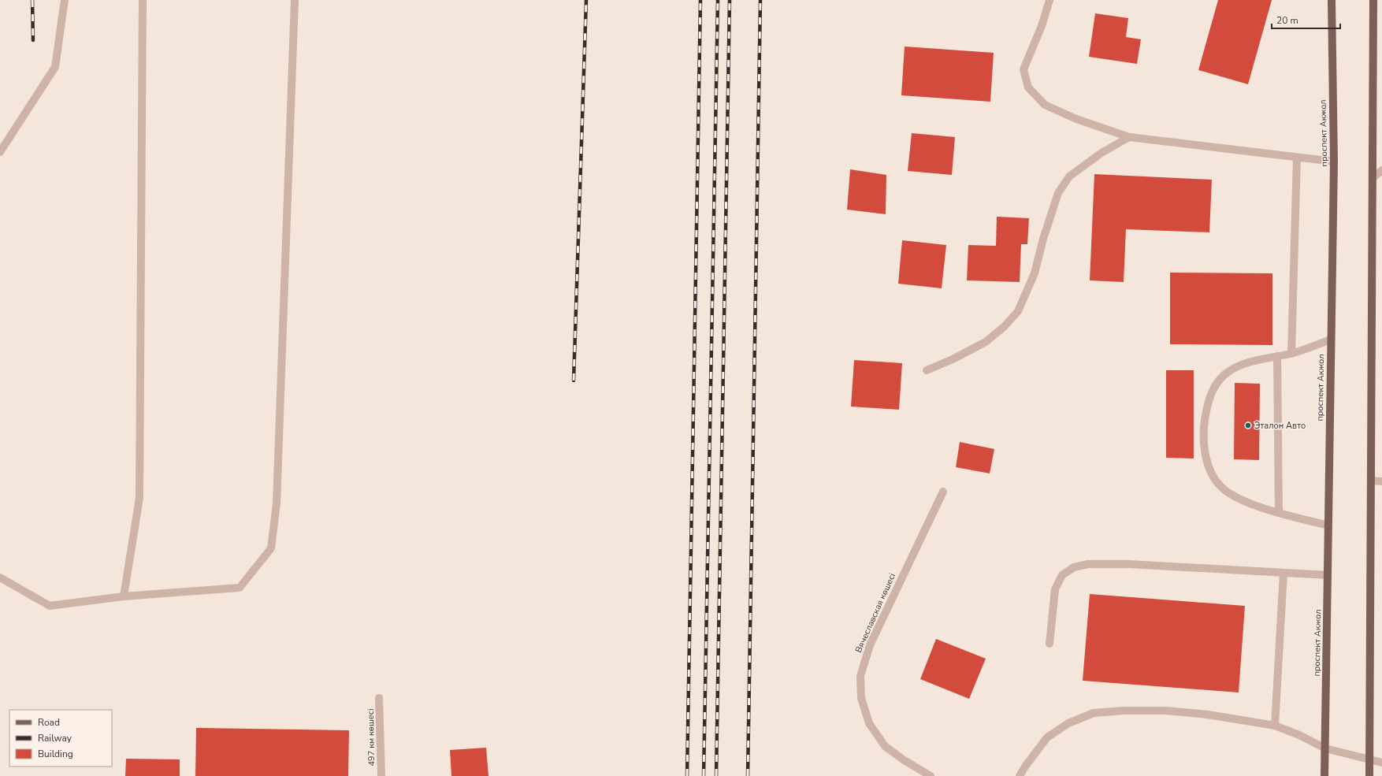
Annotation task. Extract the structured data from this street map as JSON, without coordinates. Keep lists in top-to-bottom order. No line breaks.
{"streets":{"main road":["проспект Акжол"],"street":["Вячеславская көшесі","497 км көшесі"]},"places":["Эталон Авто"],"legend":["Road","Railway","Building"],"scale_bar":"20 m"}
